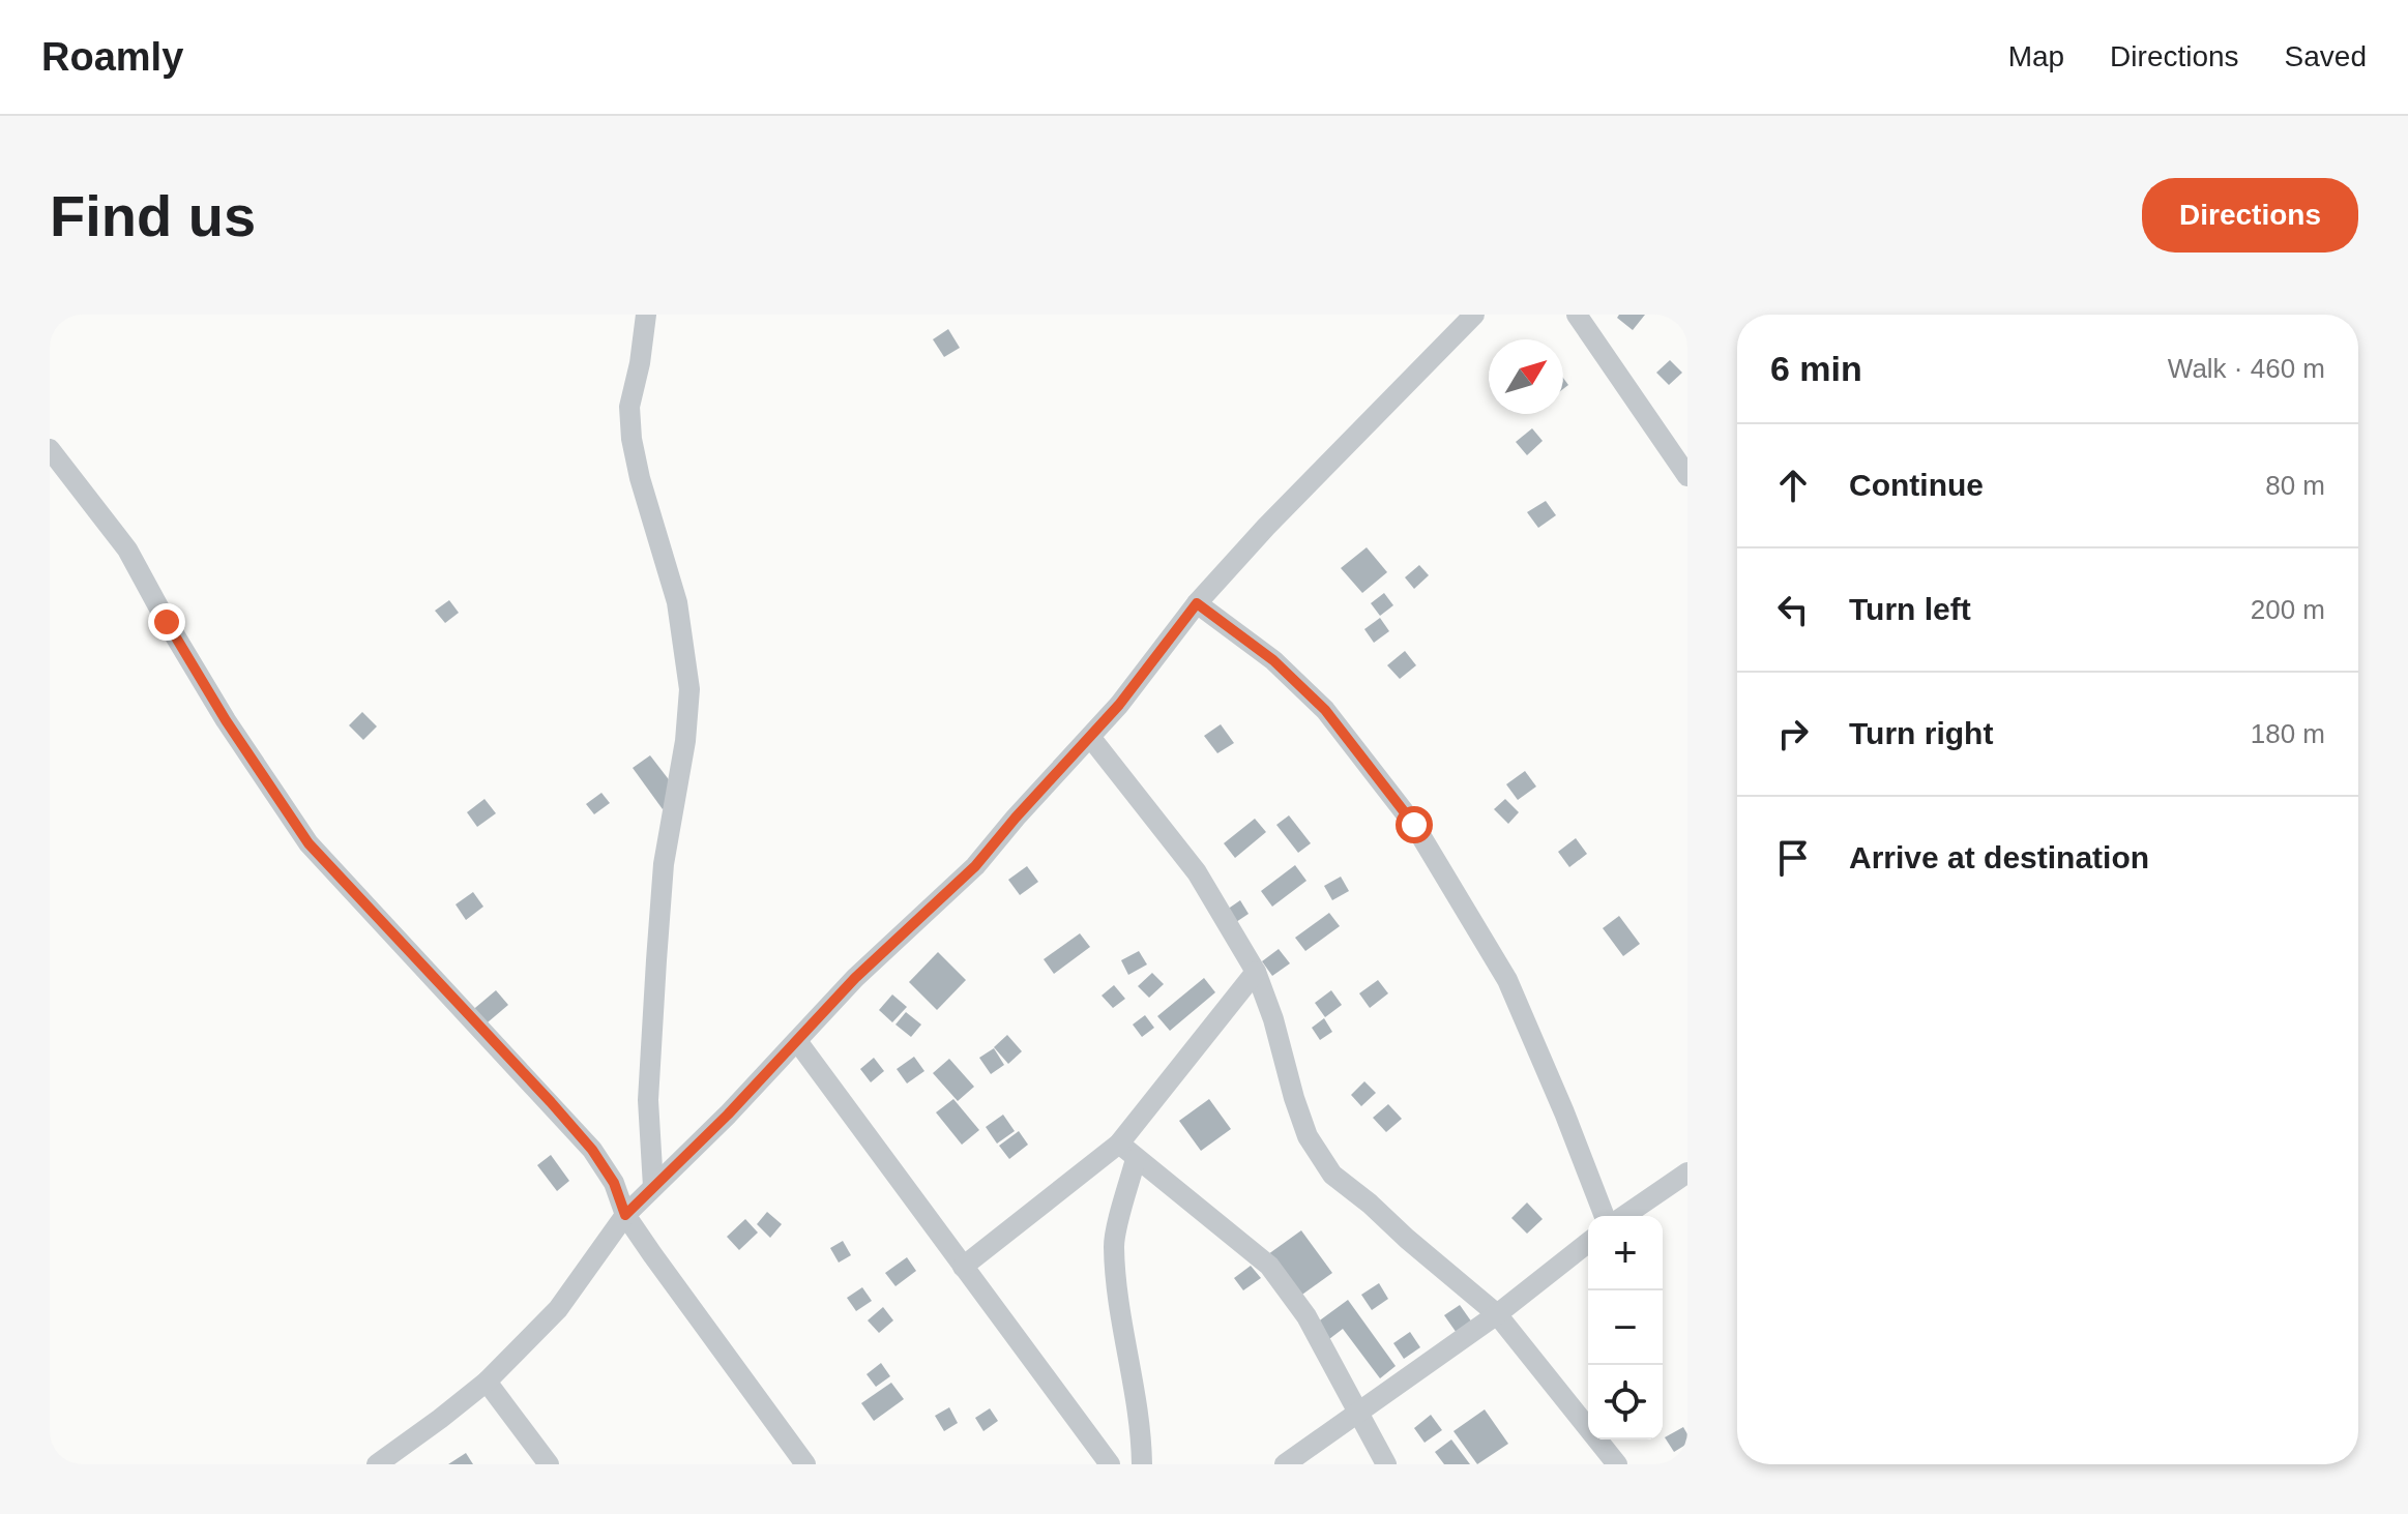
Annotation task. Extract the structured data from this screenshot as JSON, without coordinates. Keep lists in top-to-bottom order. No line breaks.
{"north":"top right","page":{"header":"Roamly","nav":["Map","Directions","Saved"],"buttons":"Directions","title":"Find us","heading":["6 min","Walk · 460 m"],"list":[["Continue","80 m"],["Turn left","200 m"],["Turn right","180 m"],"Arrive at destination"],"map_buttons":["+","−"]}}
